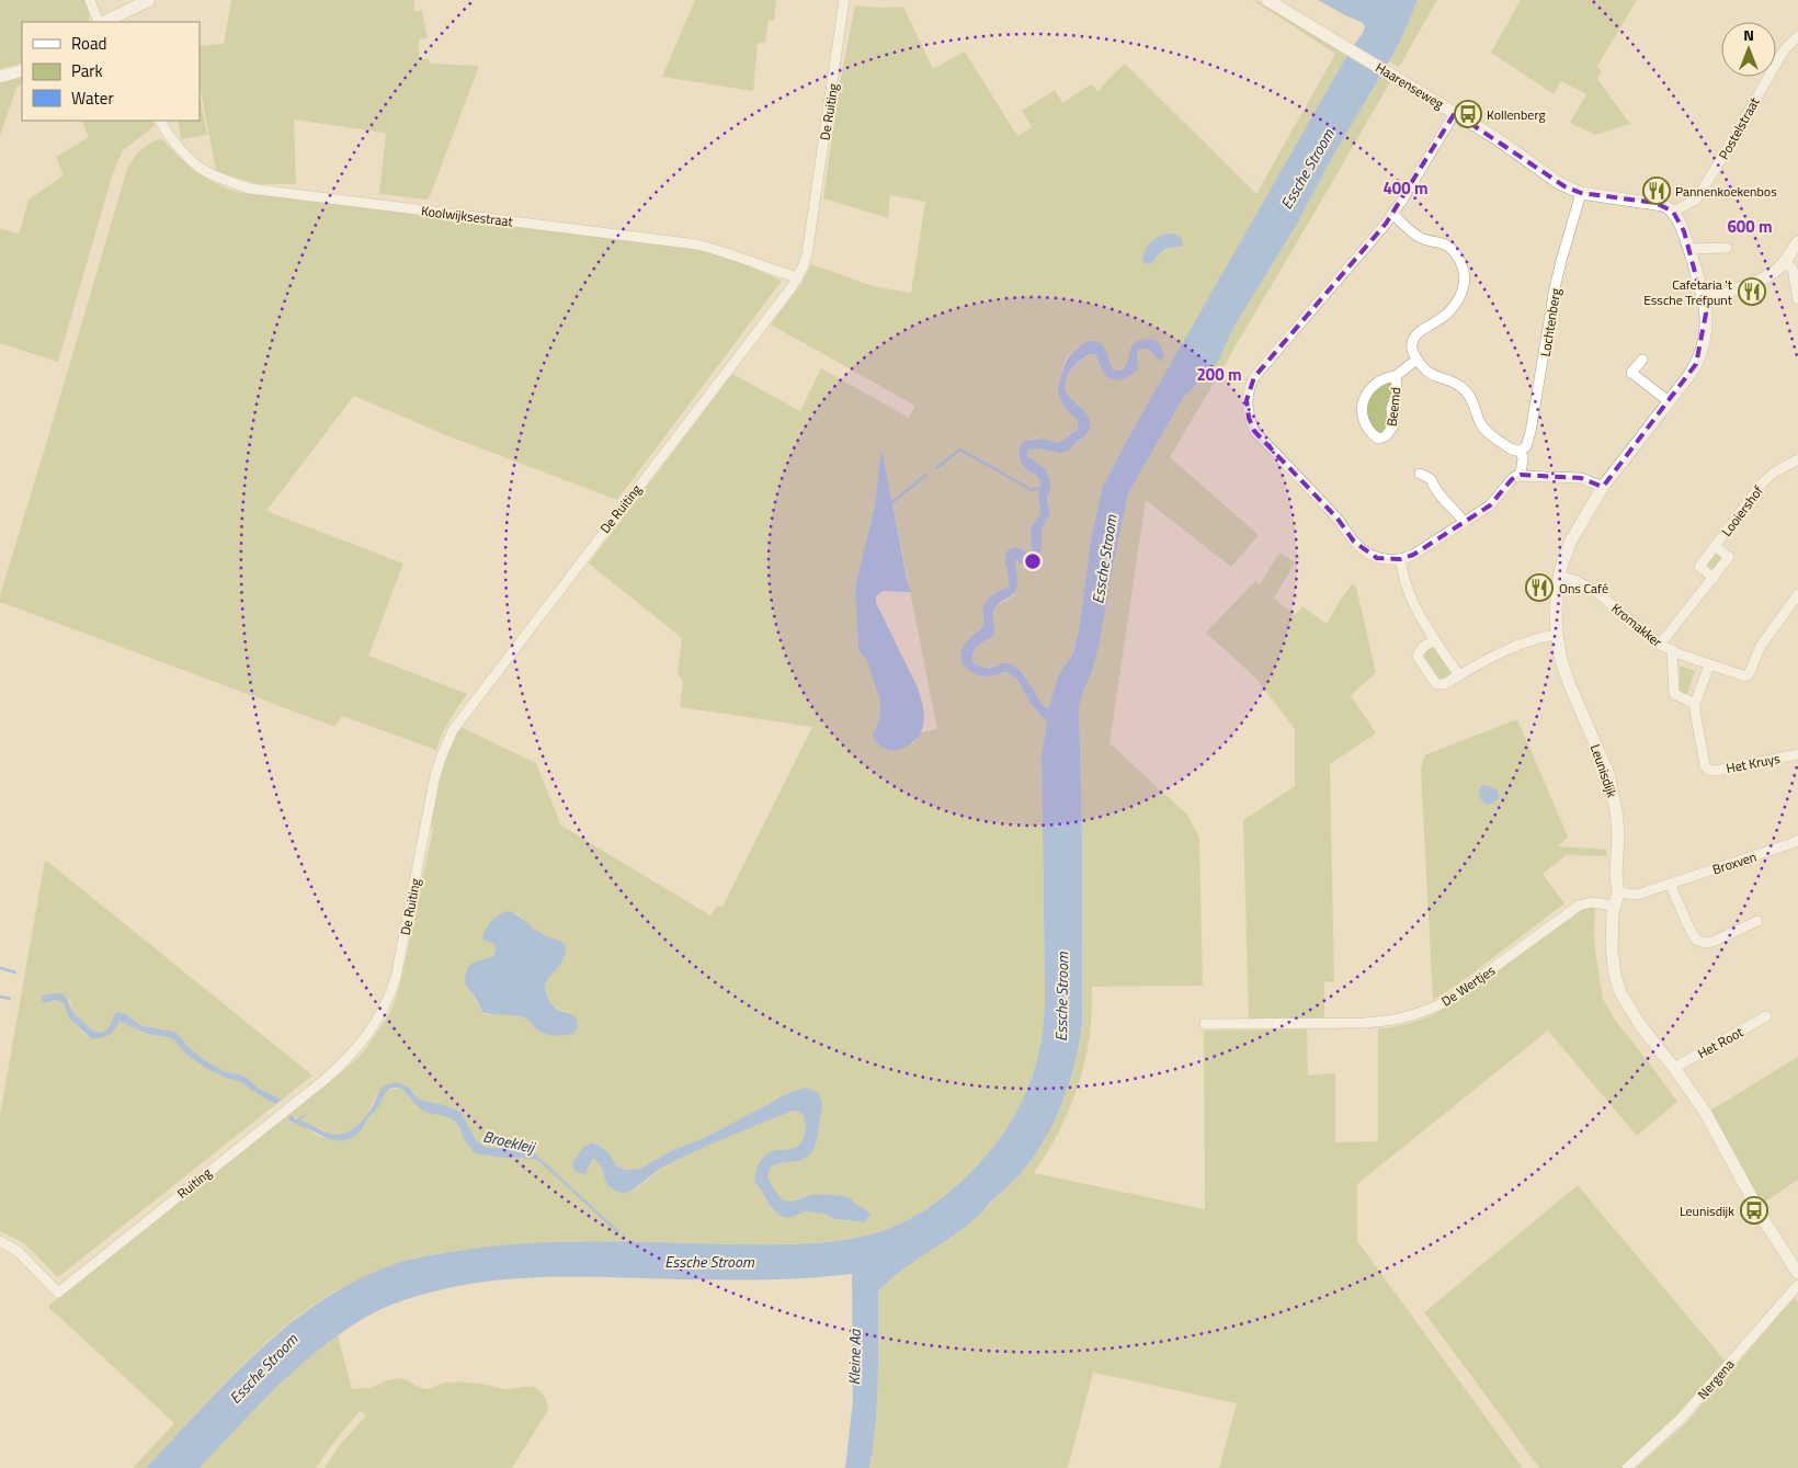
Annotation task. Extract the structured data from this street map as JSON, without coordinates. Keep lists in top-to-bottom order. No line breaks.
{"streets":{"street":["Haarenseweg","De Ruiting","Postelstraat","Koolwijksestraat","Lochtenberg","Beemd","Looiershof","Kromakker","Het Kruys","Leunisdijk","Broxven","De Wertjes","Het Root","Ruiting","Nergena"]},"crossings":[["Haarenseweg","Postelstraat"],["Haarenseweg","Lochtenberg"],["De Ruiting","Koolwijksestraat"],["De Ruiting","Ruiting"],["Looiershof","Kromakker"],["Kromakker","Leunisdijk"],["Leunisdijk","Broxven"],["Leunisdijk","De Wertjes"],["Leunisdijk","Het Root"]],"water":["Essche Stroom","Broekleij","Kleine Aa"],"places":{"bus stop":["Kollenberg","Leunisdijk"],"restaurant":["Pannenkoekenbos","Cafetaria 't Essche Trefpunt","Ons Café"]},"legend":["Road","Park","Water"],"north":"top","rings":["400 m","600 m","200 m"]}
